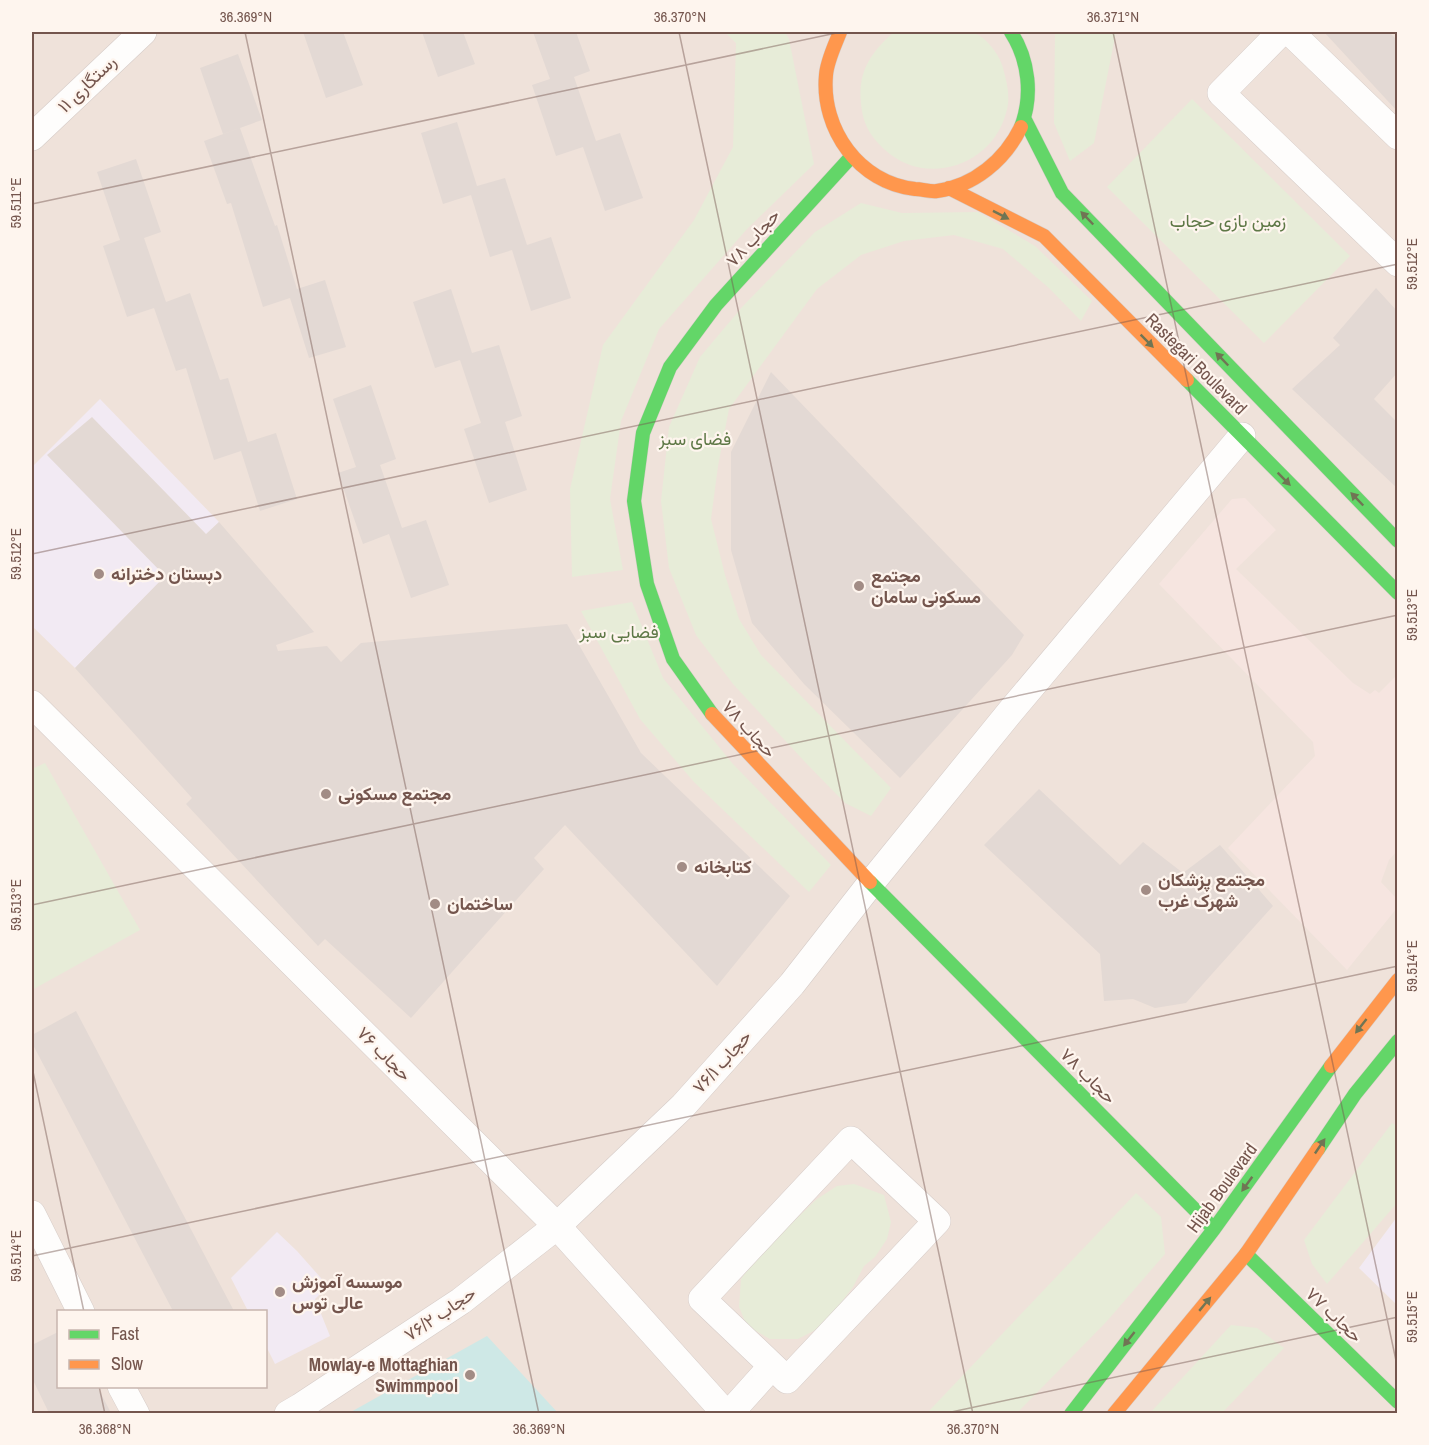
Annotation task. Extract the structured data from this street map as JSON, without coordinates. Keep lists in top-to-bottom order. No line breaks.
{"streets":{"street":["رستگاری ۱۱","حجاب ۷۸","Rastegari Boulevard","حجاب ۷۶","حجاب ۷۶/۱","Hijab Boulevard","حجاب ۷۶/۲","حجاب ۷۷"]},"crossings":[["حجاب ۷۸","حجاب ۷۶/۱"],["حجاب ۷۸","Hijab Boulevard"],["Rastegari Boulevard","حجاب ۷۶/۱"],["حجاب ۷۶","حجاب ۷۶/۱"],["حجاب ۷۶","حجاب ۷۶/۲"],["حجاب ۷۶/۱","حجاب ۷۶/۲"]],"parks":["زمین بازی حجاب","فضای سبز","فضایی سبز"],"places":["دبستان دخترانه","مجتمع مسکونی سامان","مجتمع مسکونی","کتابخانه","مجتمع پزشکان شهرک غرب","ساختمان","موسسه آموزش عالی توس","Mowlay-e Mottaghian Swimmpool"],"legend":["Fast","Slow"],"coordinates":["36.369°N","36.370°N","36.371°N","59.511°E","59.512°E","59.513°E","59.514°E","59.515°E","36.368°N"]}
